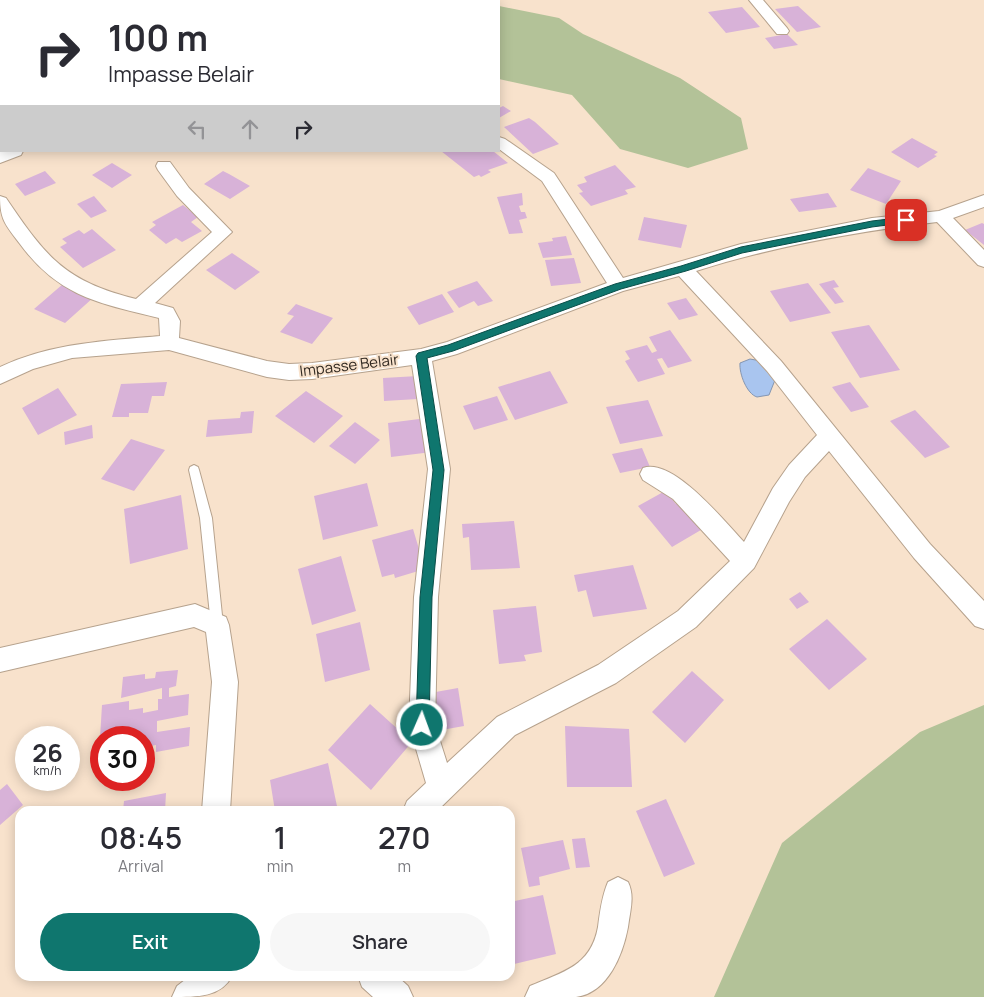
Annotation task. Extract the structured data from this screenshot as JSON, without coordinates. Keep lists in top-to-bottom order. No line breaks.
{"streets":{"street":["Impasse Belair"]},"page":{"turn":["100 m","Impasse Belair"],"speed":"26 km/h","limit":"30","eta":["08:45","Arrival","1","min","270","m"],"buttons":["Exit","Share"]}}
